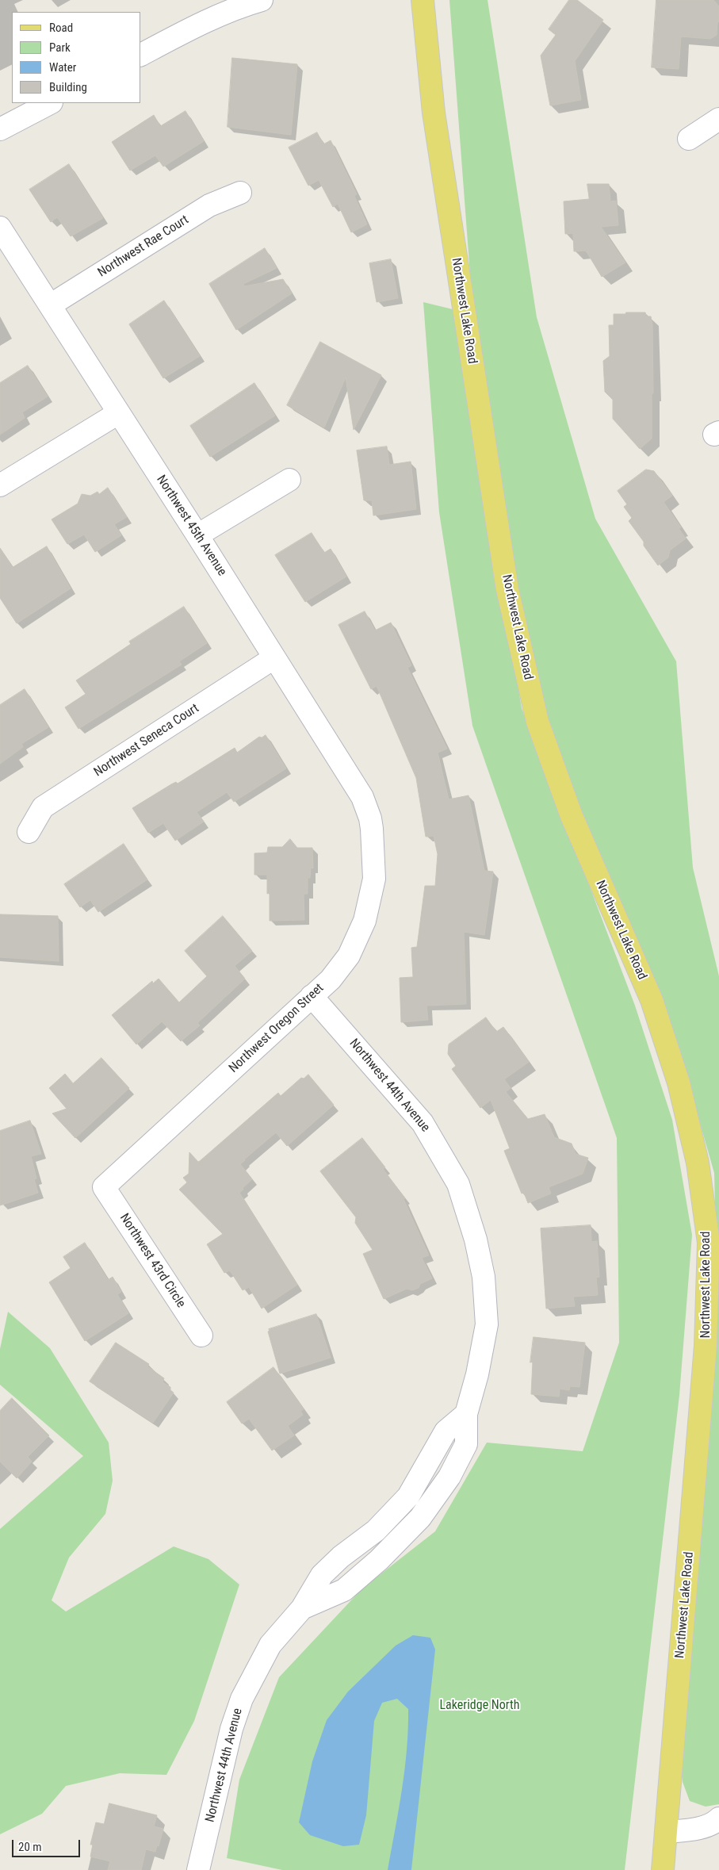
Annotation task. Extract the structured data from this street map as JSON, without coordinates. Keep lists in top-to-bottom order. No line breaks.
{"streets":{"main road":["Northwest Lake Road"],"street":["Northwest Rae Court","Northwest 45th Avenue","Northwest Seneca Court","Northwest Oregon Street","Northwest 44th Avenue","Northwest 43rd Circle"]},"crossings":[["Northwest Rae Court","Northwest 45th Avenue"],["Northwest 45th Avenue","Northwest Seneca Court"],["Northwest 45th Avenue","Northwest Oregon Street"],["Northwest Oregon Street","Northwest 44th Avenue"],["Northwest Oregon Street","Northwest 43rd Circle"]],"parks":["Lakeridge North"],"legend":["Road","Park","Water","Building"],"scale_bar":"20 m"}
